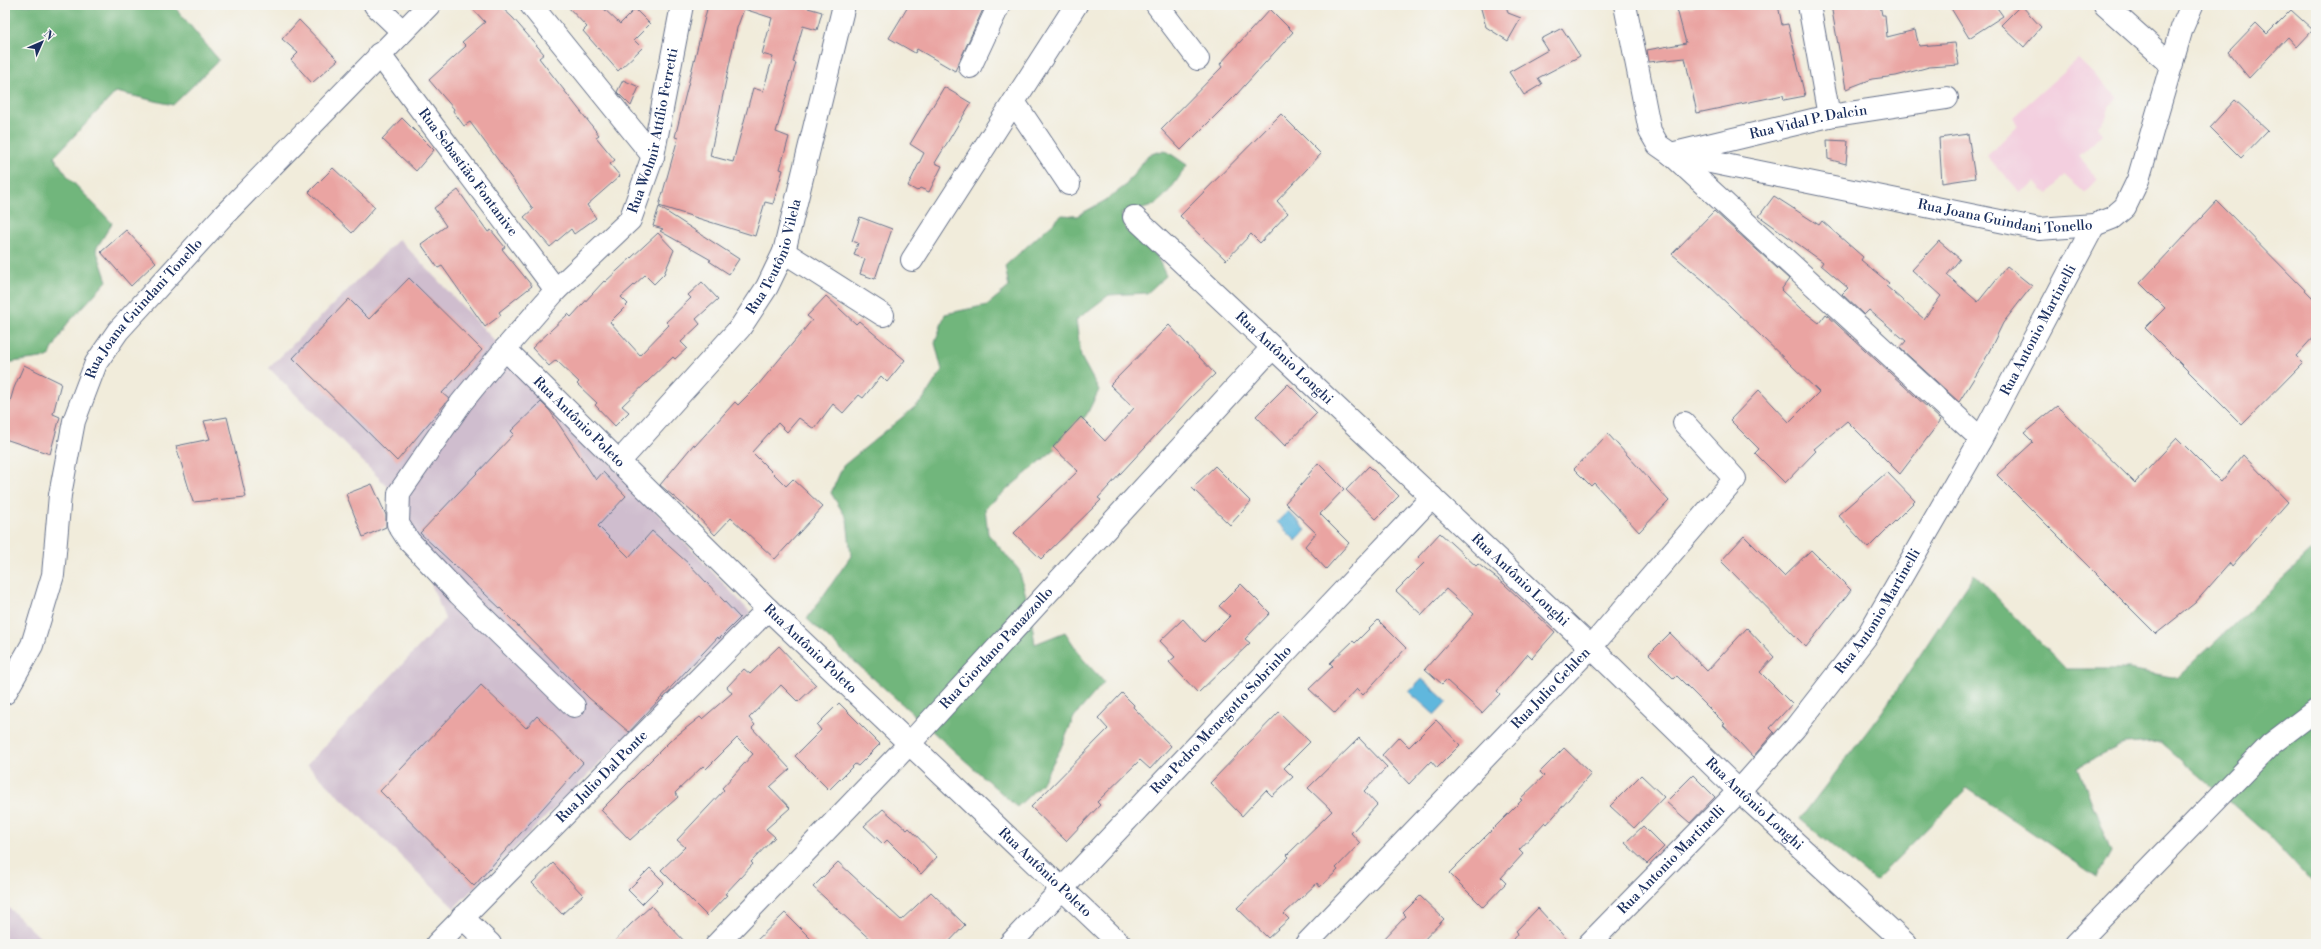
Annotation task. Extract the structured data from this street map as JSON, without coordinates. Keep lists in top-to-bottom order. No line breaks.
{"streets":{"street":["Rua Vidal P. Dalcin","Rua Wolmir Attílio Ferretti","Rua Sebastião Fontanive","Rua Joana Guindani Tonello","Rua Teutônio Vilela","Rua Antonio Martinelli","Rua Antônio Longhi","Rua Antônio Poleto","Rua Giordano Panazzollo","Rua Julio Gehlen","Rua Pedro Menegotto Sobrinho","Rua Julio Dal Ponte"]},"crossings":[["Rua Vidal P. Dalcin","Rua Joana Guindani Tonello"],["Rua Wolmir Attílio Ferretti","Rua Sebastião Fontanive"],["Rua Wolmir Attílio Ferretti","Rua Antônio Poleto"],["Rua Sebastião Fontanive","Rua Joana Guindani Tonello"],["Rua Joana Guindani Tonello","Rua Antonio Martinelli"],["Rua Teutônio Vilela","Rua Antônio Poleto"],["Rua Antonio Martinelli","Rua Antônio Longhi"],["Rua Antônio Longhi","Rua Giordano Panazzollo"],["Rua Antônio Longhi","Rua Julio Gehlen"],["Rua Antônio Longhi","Rua Pedro Menegotto Sobrinho"],["Rua Antônio Poleto","Rua Giordano Panazzollo"],["Rua Antônio Poleto","Rua Pedro Menegotto Sobrinho"],["Rua Antônio Poleto","Rua Julio Dal Ponte"]],"north":"top right"}
